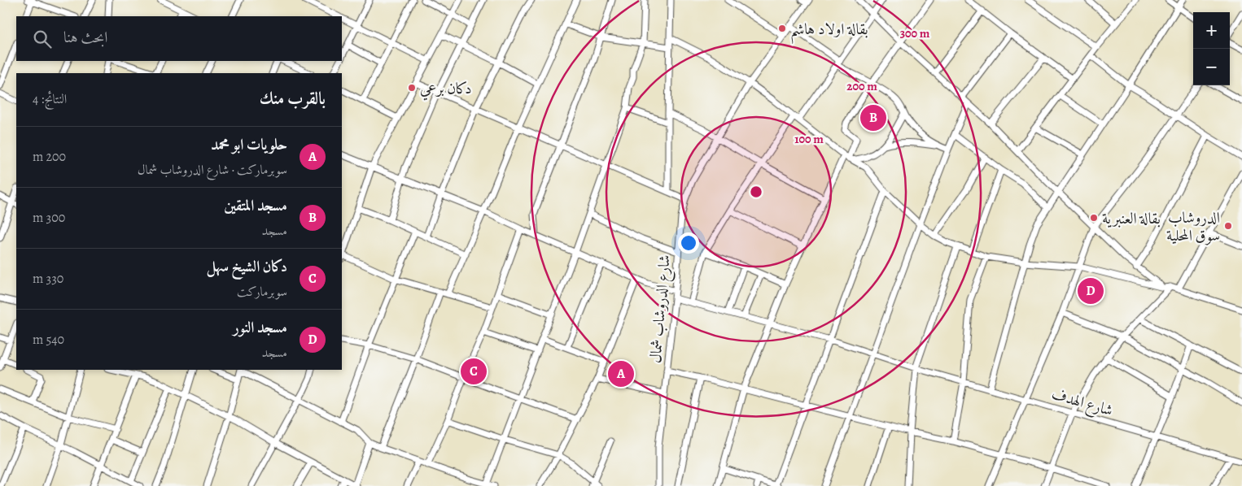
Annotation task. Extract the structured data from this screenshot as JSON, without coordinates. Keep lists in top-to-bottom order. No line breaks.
{"streets":{"street":["شارع الدروشاب شمال","شارع الهدف"]},"crossings":[["شارع الدروشاب شمال","شارع الهدف"]],"places":["بقالة اولاد هاشم","دكان برعي","بقالة العنبرية","الدروشاب سوق المحلية"],"page":{"map_buttons":["+","−"],"search":"ابحث هنا","heading":["بالقرب منك","النتائج: 4"],"pins":["B","D","C","A"],"list":[{"mark":"A","name":"حلويات ابو محمد","note":"سوبرماركت · شارع الدروشاب شمال","value":"200 m"},{"mark":"B","name":"مسجد المتقين","note":"مسجد","value":"300 m"},{"mark":"C","name":"دكان الشيخ سهل","note":"سوبرماركت","value":"330 m"},{"mark":"D","name":"مسجد النور","note":"مسجد","value":"540 m"}]},"rings":["300 m","200 m","100 m"]}
